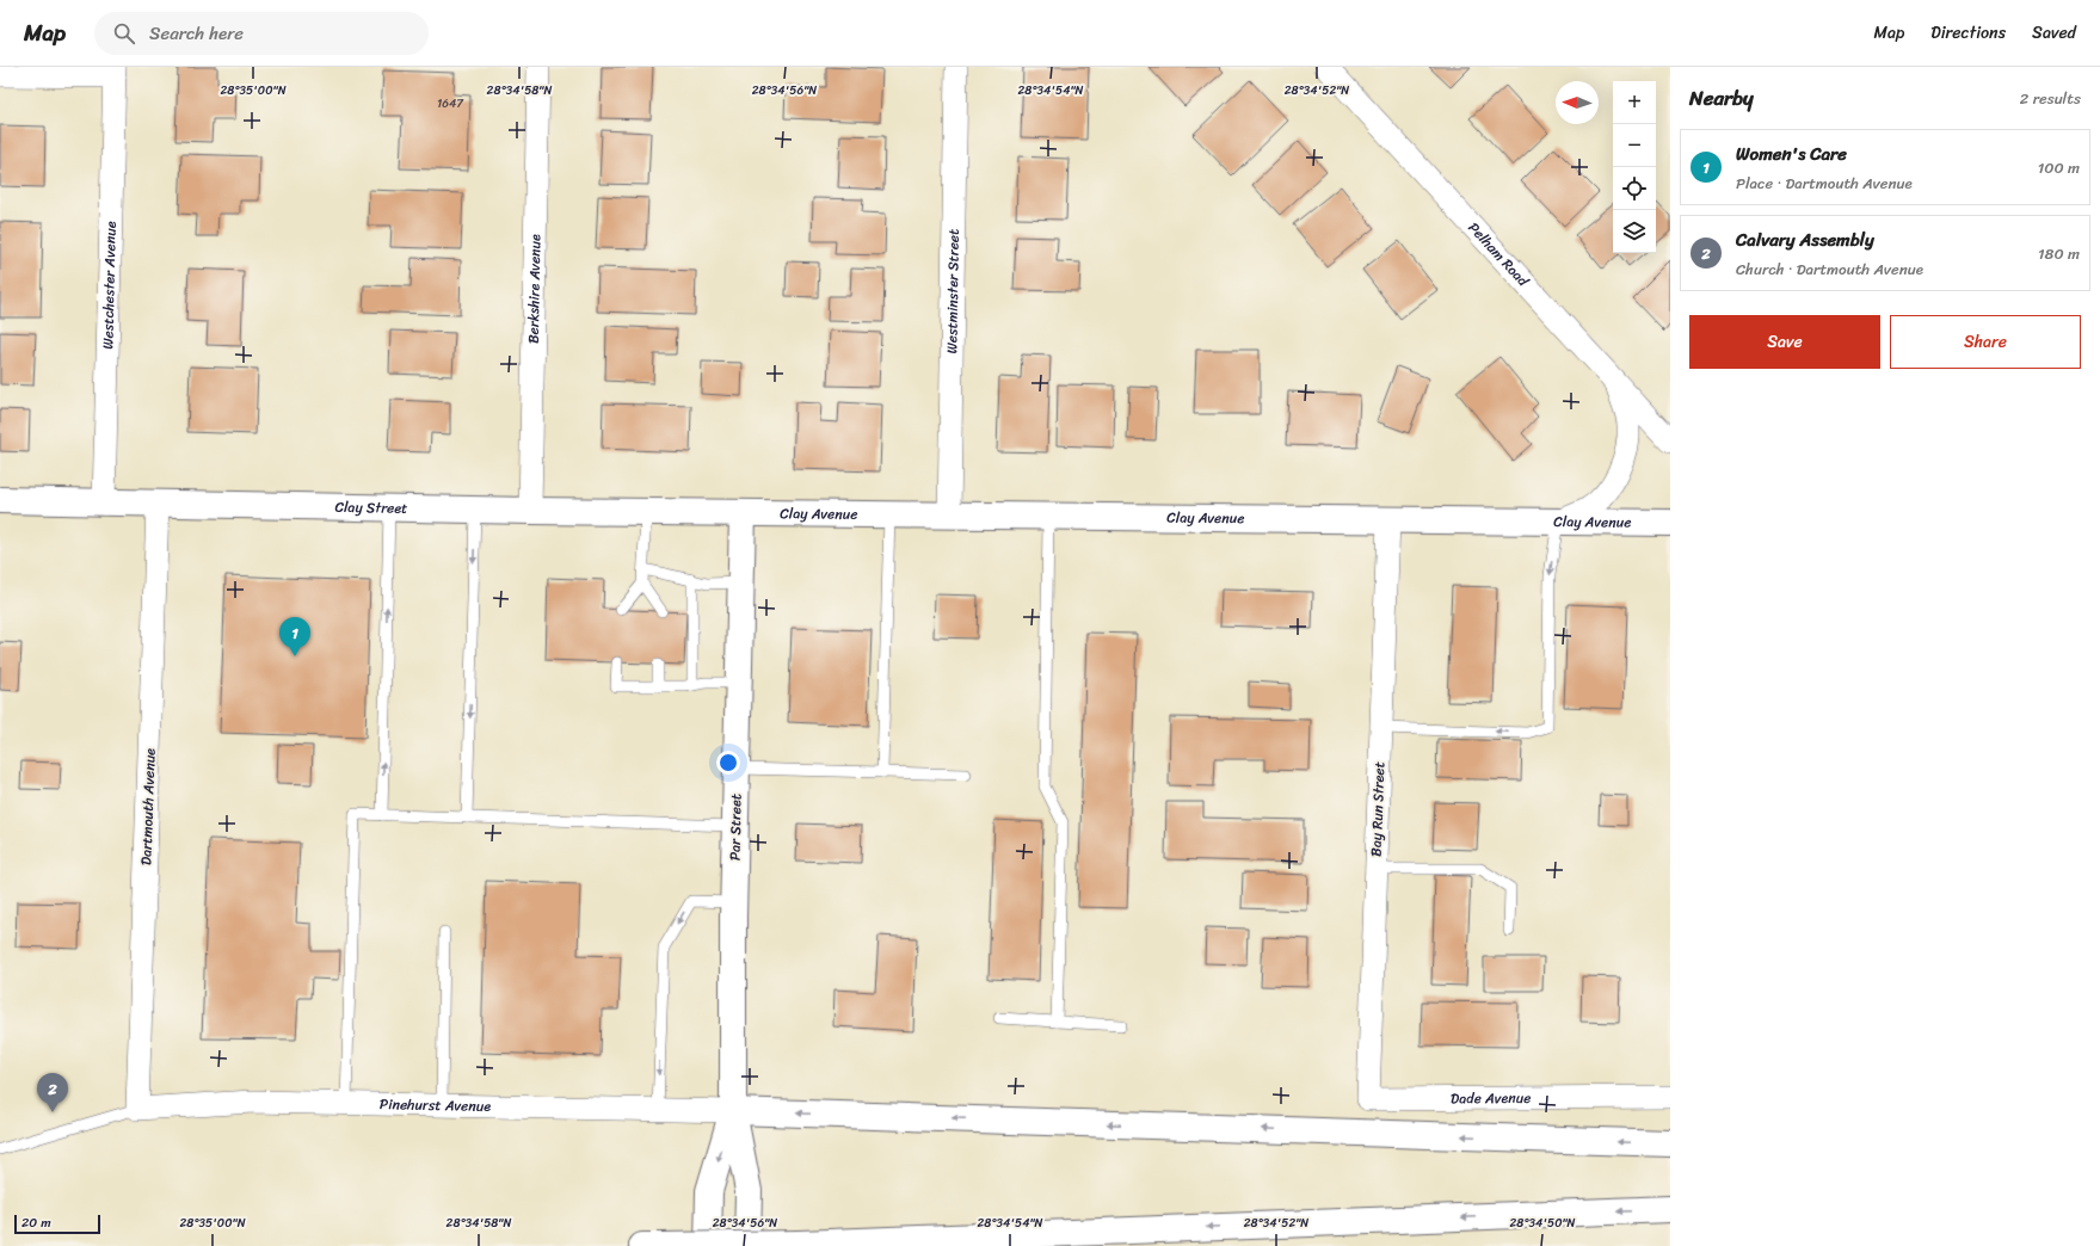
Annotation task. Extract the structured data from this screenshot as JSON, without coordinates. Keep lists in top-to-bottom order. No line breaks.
{"streets":{"main road":["Clay Street","Clay Avenue","Par Street"],"street":["Pelham Road","Westchester Avenue","Berkshire Avenue","Westminster Street","Dartmouth Avenue","Bay Run Street","Dade Avenue","Pinehurst Avenue"]},"crossings":[["Westchester Avenue","Clay Street"],["Berkshire Avenue","Clay Street"],["Westminster Street","Clay Avenue"],["Clay Street","Clay Avenue"],["Clay Street","Dartmouth Avenue"],["Clay Street","Par Street"],["Clay Avenue","Bay Run Street"],["Clay Avenue","Par Street"],["Dartmouth Avenue","Pinehurst Avenue"],["Bay Run Street","Dade Avenue"],["Par Street","Pinehurst Avenue"]],"house_numbers":["1647"],"scale_bar":"20 m","north":"left","page":{"header":"Map","search":"Search here","nav":["Map","Directions","Saved"],"heading":["Nearby","2 results"],"map_buttons":["+","−"],"list":[{"mark":"1","name":"Women's Care","note":"Place · Dartmouth Avenue","value":"100 m"},{"mark":"2","name":"Calvary Assembly","note":"Church · Dartmouth Avenue","value":"180 m"}],"buttons":["Save","Share"],"pins":["1","2"],"scale":"20 m"},"coordinates":["28°35'00\"N","28°34'58\"N","28°34'56\"N","28°34'54\"N","28°34'52\"N","28°34'50\"N"]}
